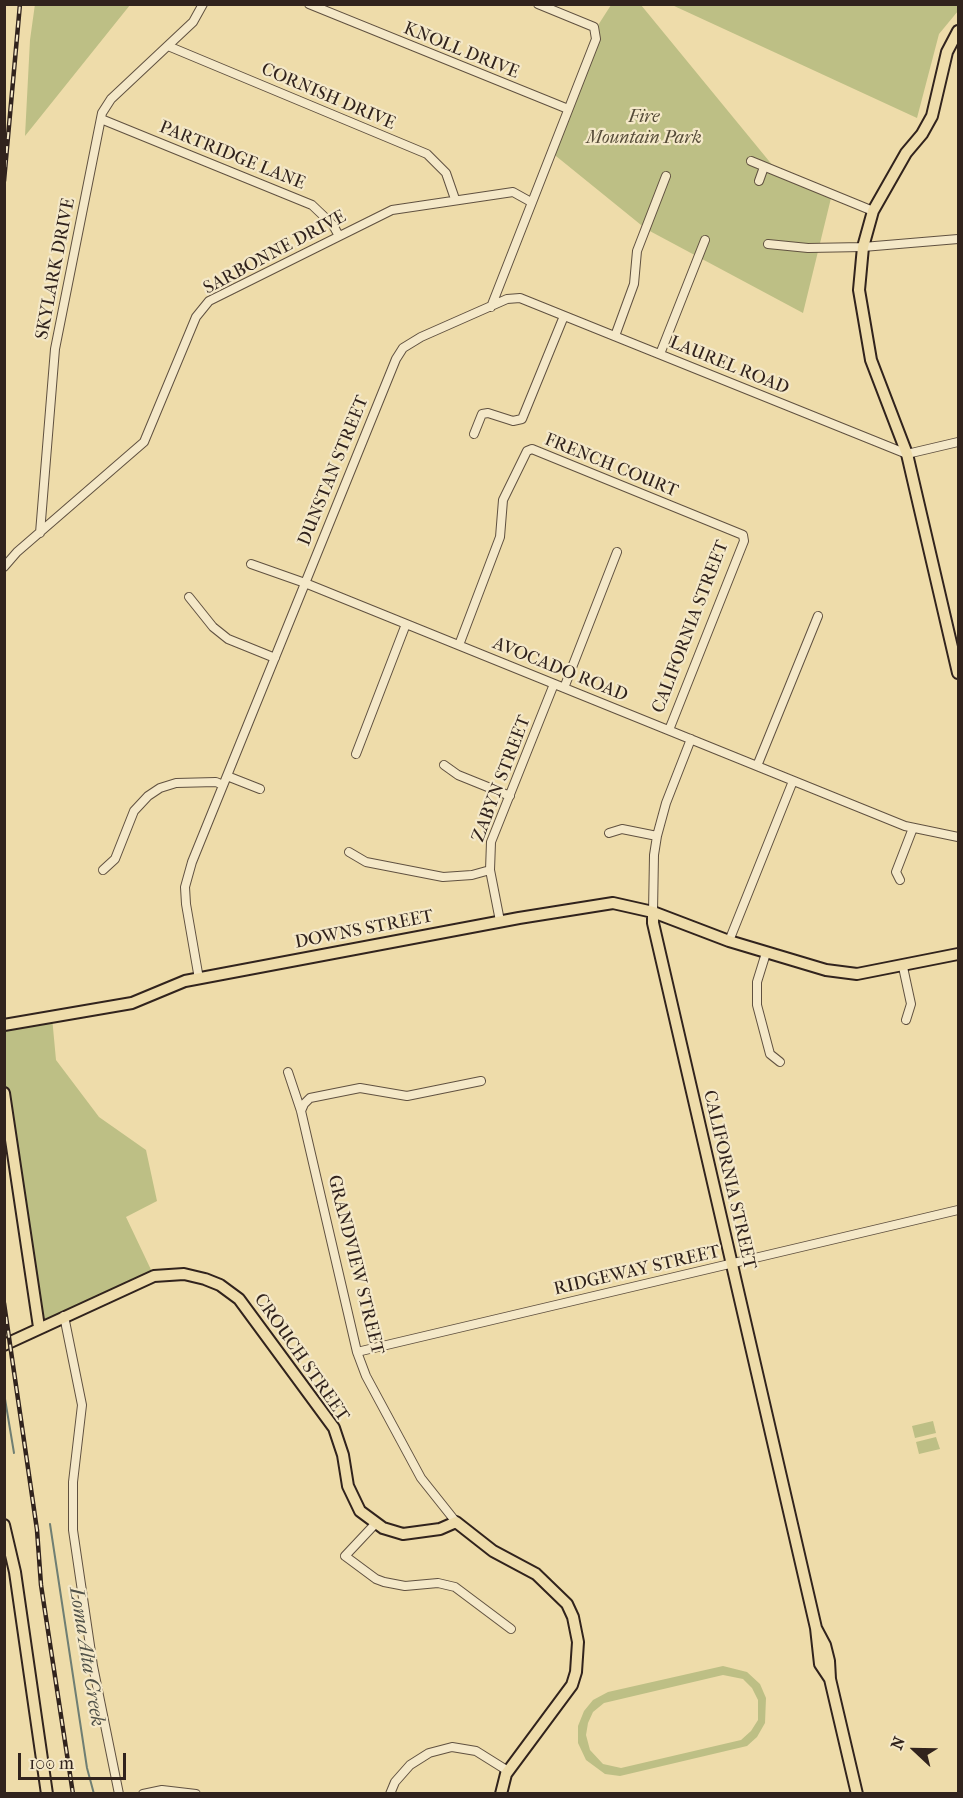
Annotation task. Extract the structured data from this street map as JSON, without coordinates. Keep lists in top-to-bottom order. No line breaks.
{"streets":{"main road":["CALIFORNIA STREET","DOWNS STREET","GRANDVIEW STREET","CROUCH STREET"],"street":["KNOLL DRIVE","CORNISH DRIVE","PARTRIDGE LANE","SARBONNE DRIVE","SKYLARK DRIVE","LAUREL ROAD","FRENCH COURT","DUNSTAN STREET","AVOCADO ROAD","ZABYN STREET","RIDGEWAY STREET"]},"crossings":[["CORNISH DRIVE","SARBONNE DRIVE"],["CORNISH DRIVE","SKYLARK DRIVE"],["PARTRIDGE LANE","SARBONNE DRIVE"],["PARTRIDGE LANE","SKYLARK DRIVE"],["SARBONNE DRIVE","SKYLARK DRIVE"],["LAUREL ROAD","DUNSTAN STREET"],["FRENCH COURT","CALIFORNIA STREET"],["FRENCH COURT","AVOCADO ROAD"],["DUNSTAN STREET","AVOCADO ROAD"],["DUNSTAN STREET","DOWNS STREET"],["CALIFORNIA STREET","AVOCADO ROAD"],["CALIFORNIA STREET","DOWNS STREET"],["CALIFORNIA STREET","RIDGEWAY STREET"],["AVOCADO ROAD","ZABYN STREET"],["ZABYN STREET","DOWNS STREET"],["GRANDVIEW STREET","RIDGEWAY STREET"],["GRANDVIEW STREET","CROUCH STREET"]],"water":["Loma Alta Creek"],"parks":["Fire Mountain Park"],"scale_bar":"100 m","north":"left"}
